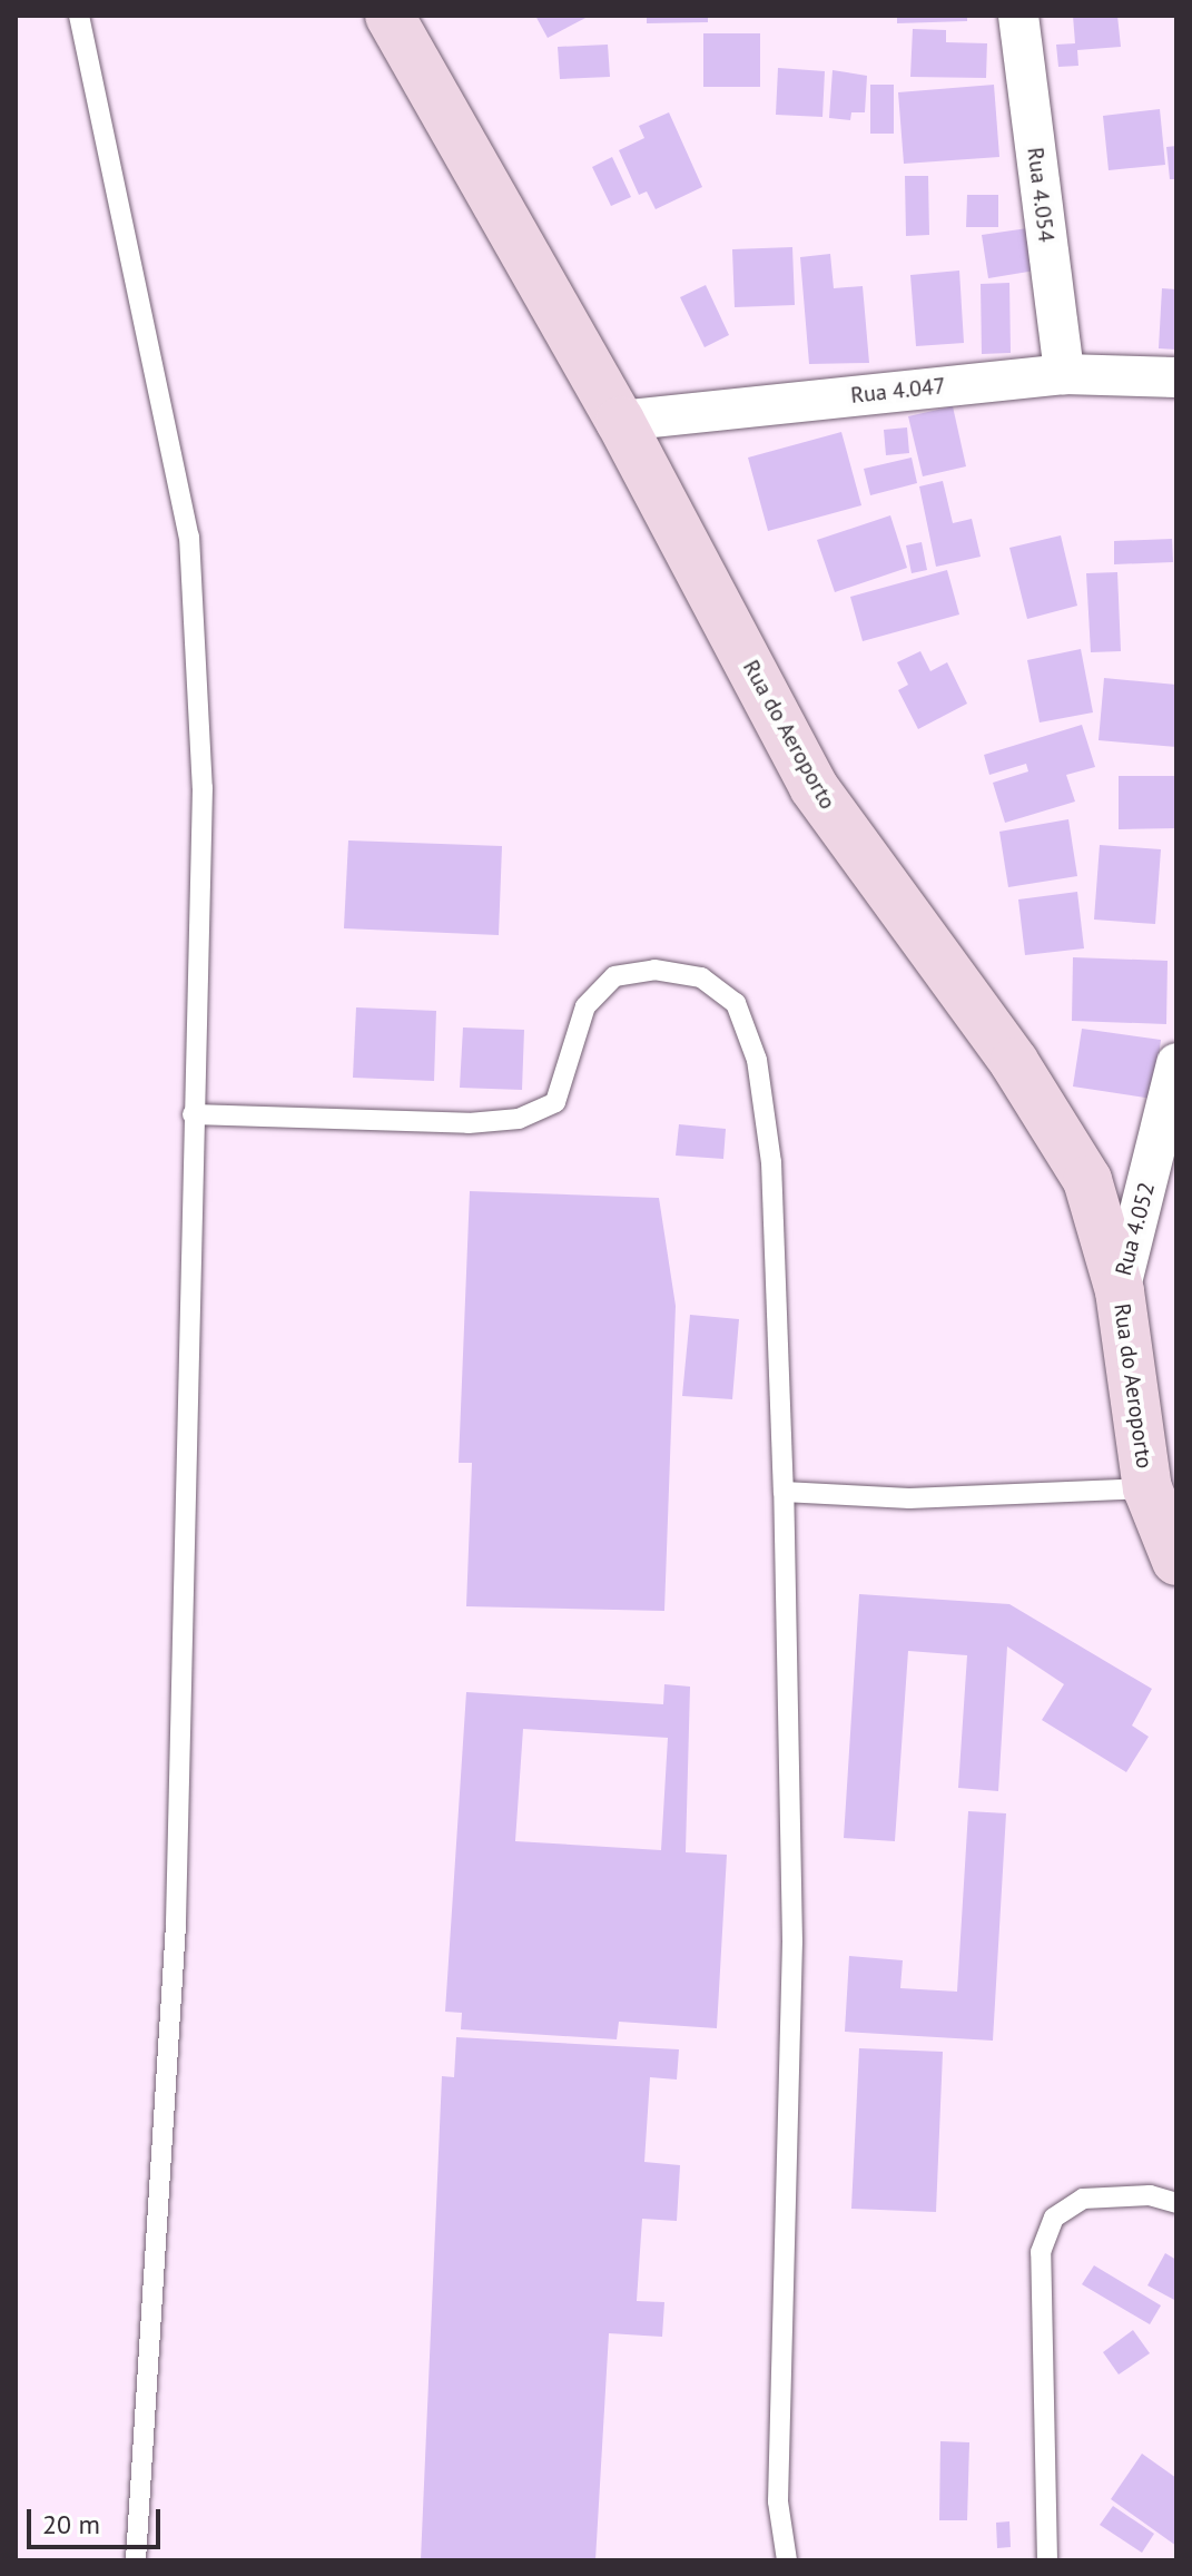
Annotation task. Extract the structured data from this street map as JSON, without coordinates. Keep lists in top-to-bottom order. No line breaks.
{"streets":{"main road":["Rua do Aeroporto"],"street":["Rua 4.054","Rua 4.047","Rua 4.052"]},"crossings":[["Rua 4.054","Rua 4.047"],["Rua 4.047","Rua do Aeroporto"],["Rua do Aeroporto","Rua 4.052"]],"scale_bar":"20 m"}
